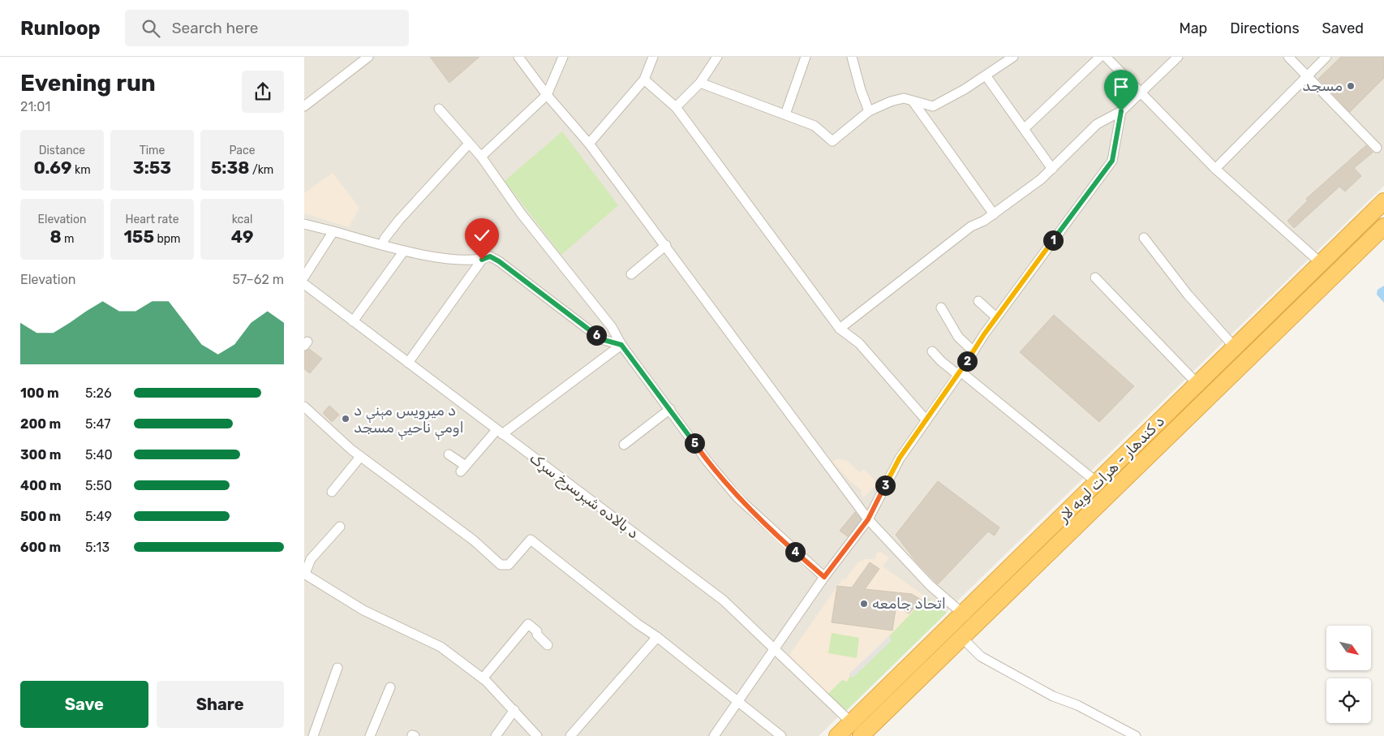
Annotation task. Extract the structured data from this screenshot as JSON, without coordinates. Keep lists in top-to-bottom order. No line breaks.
{"streets":{"highway":["د کندهار - هرات لويه لار"],"street":["د بالاده شېرسرخ سړک"]},"crossings":[["د کندهار - هرات لويه لار","د بالاده شېرسرخ سړک"]],"places":["مسجد","د ميرویس مېنې د اومې ناحيې مسجد","اتحاد جامعه"],"north":"bottom right","page":{"header":"Runloop","search":"Search here","nav":["Map","Directions","Saved"],"heading":["Evening run","21:01"],"stats":[["Distance","0.69 km"],["Time","3:53"],["Pace","5:38 /km"],["Elevation","8 m"],["Heart rate","155 bpm"],["kcal","49"]],"pins":["1","6","2","5","3","4"],"chart":["Elevation","57–62 m"],"list":[{"name":"100 m","note":"5:26"},{"name":"200 m","note":"5:47"},{"name":"300 m","note":"5:40"},{"name":"400 m","note":"5:50"},{"name":"500 m","note":"5:49"},{"name":"600 m","note":"5:13"}],"buttons":["Save","Share"]}}
